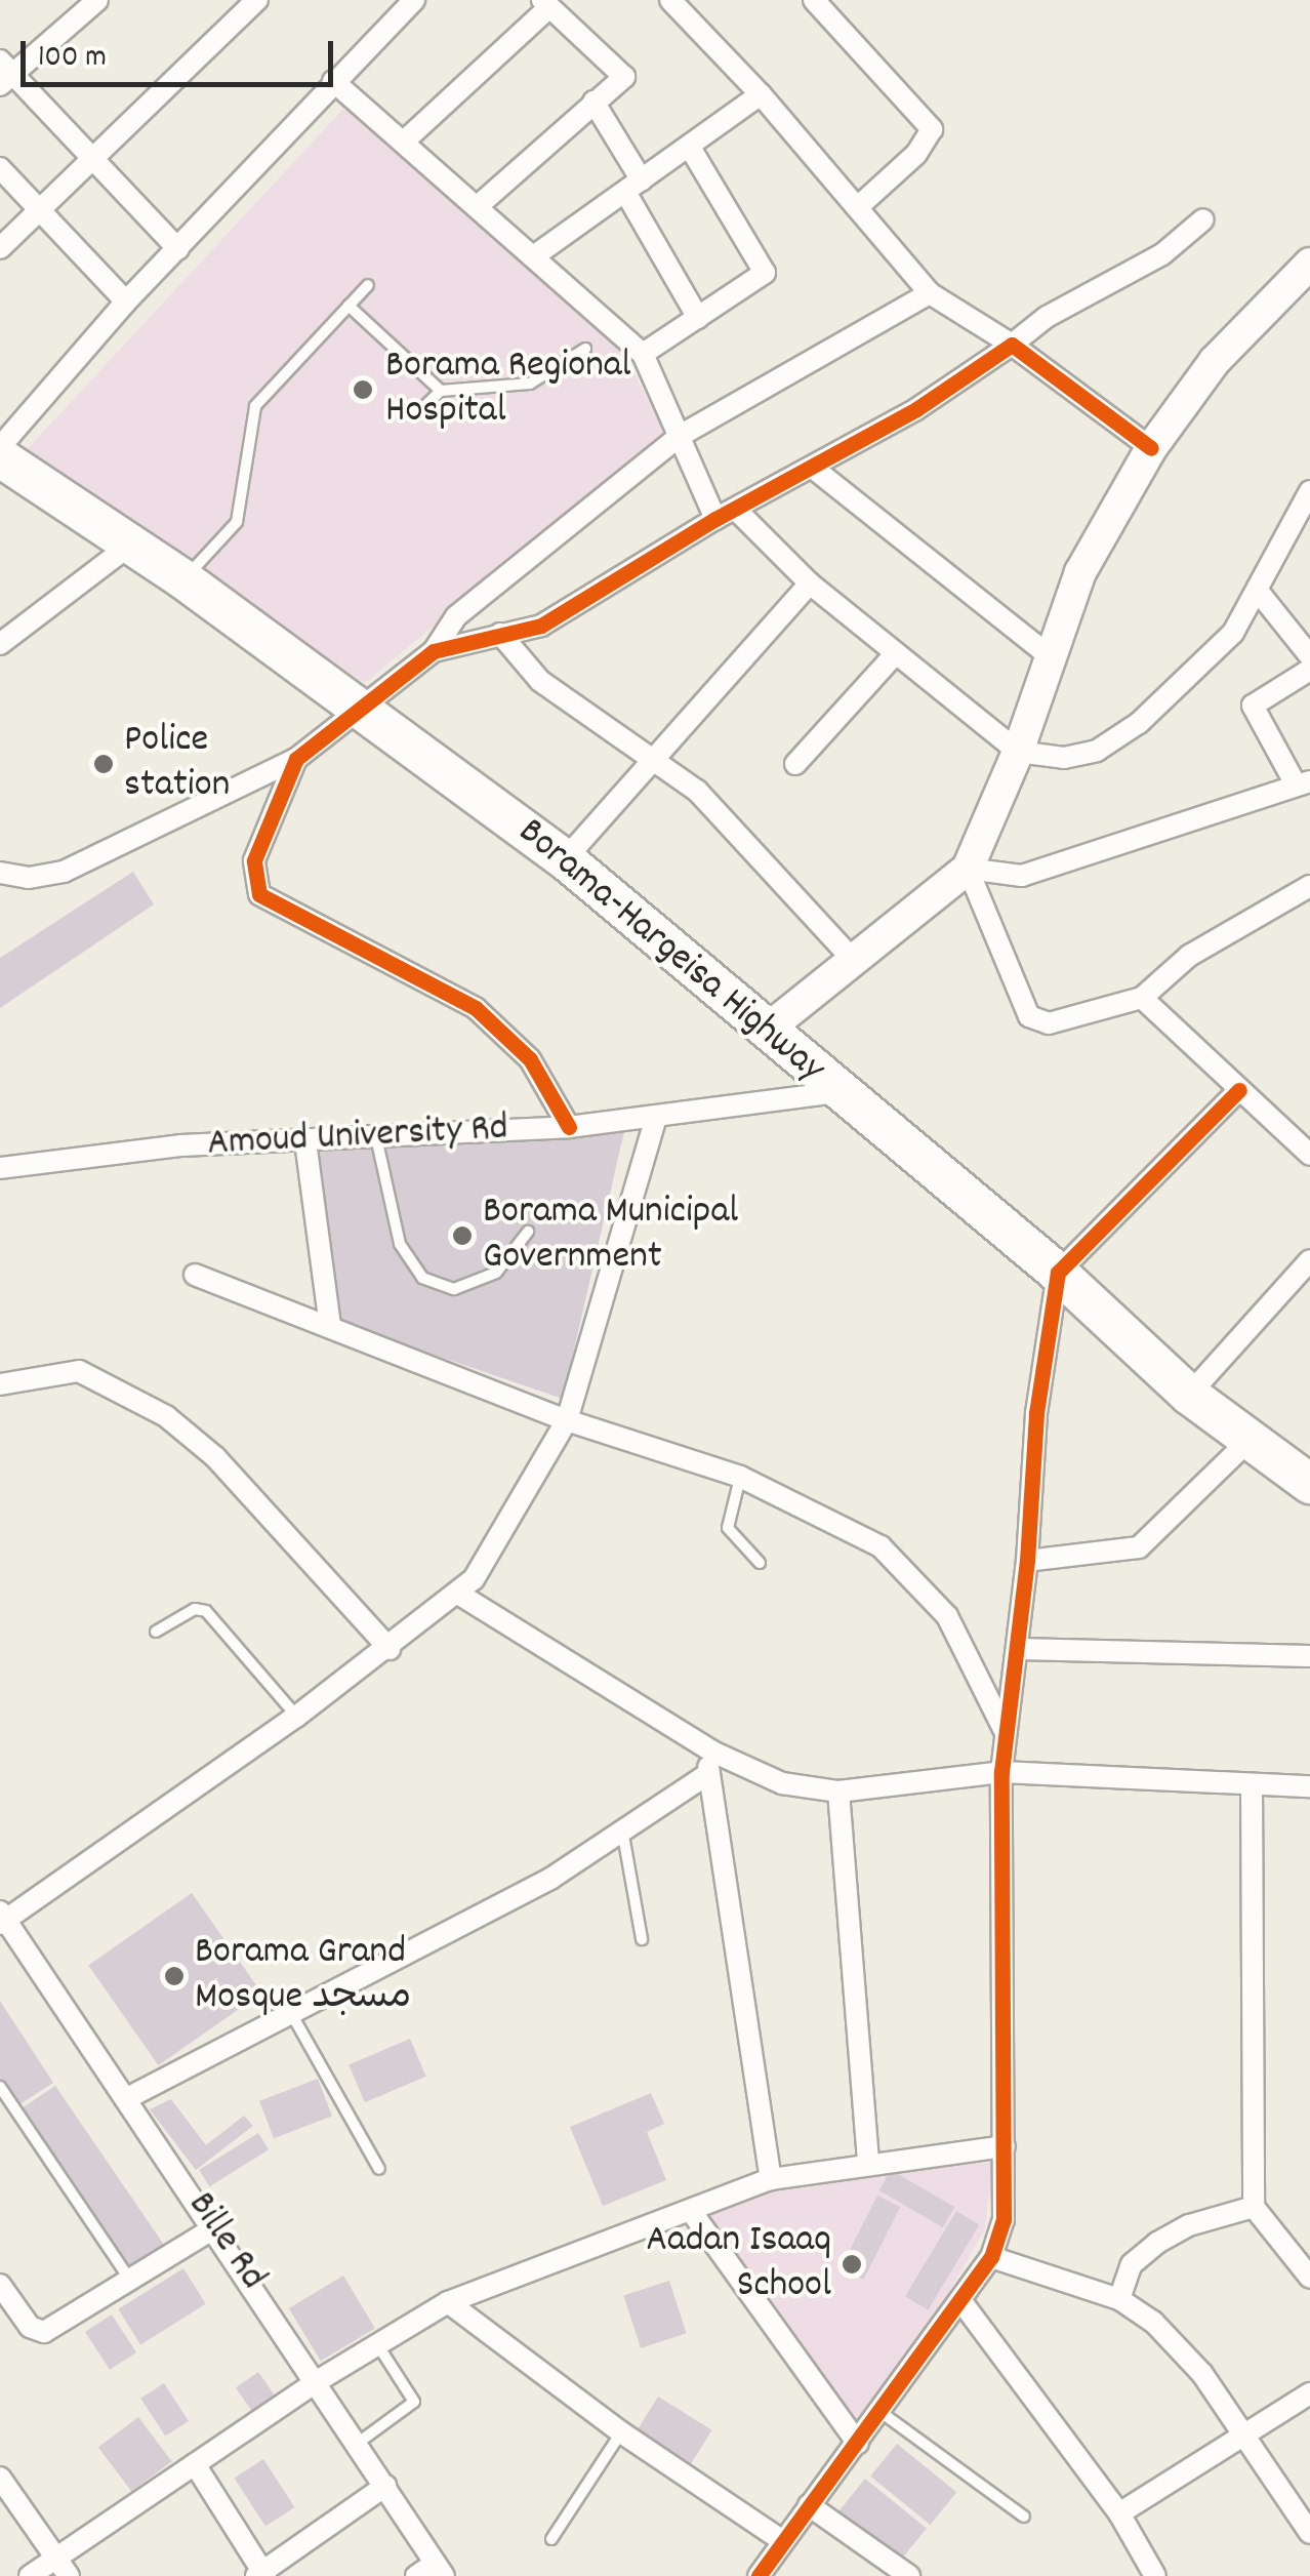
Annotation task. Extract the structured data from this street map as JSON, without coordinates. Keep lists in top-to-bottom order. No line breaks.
{"streets":{"highway":["Borama-Hargeisa Highway"],"street":["Amoud University Rd","Bille Rd"]},"crossings":[["Borama-Hargeisa Highway","Amoud University Rd"]],"places":["Borama Regional Hospital","Police station","Borama Municipal Government","Borama Grand Mosque مسجد","Aadan Isaaq School"],"scale_bar":"100 m"}
